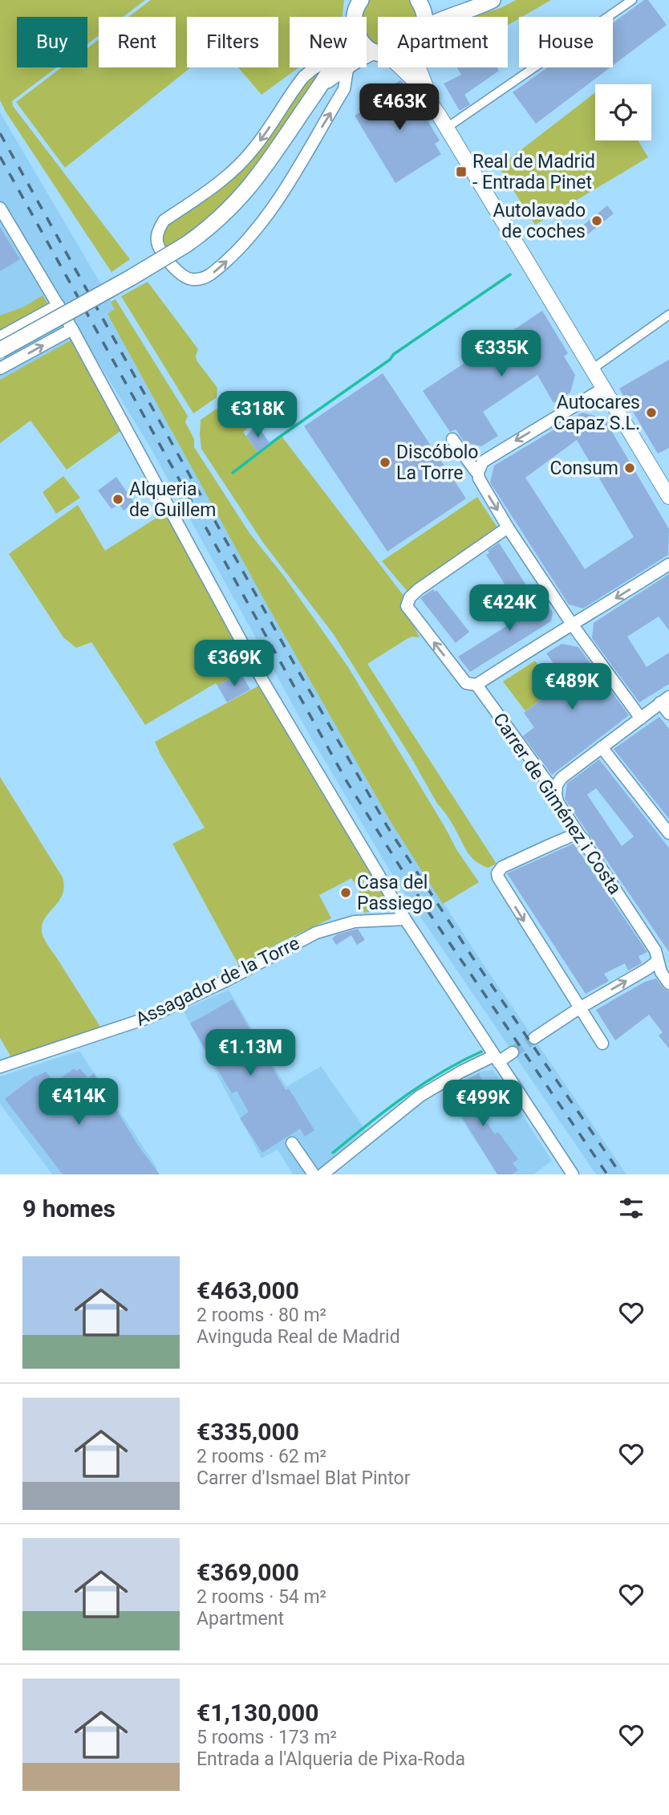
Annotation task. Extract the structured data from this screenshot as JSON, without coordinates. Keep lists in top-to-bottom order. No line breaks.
{"streets":{"street":["Carrer de Giménez i Costa","Assagador de la Torre"]},"places":{"transit":["Real de Madrid - Entrada Pinet"],"other":["Autolavado de coches","Autocares Capaz S.L.","Discóbolo La Torre","Consum","Alqueria de Guillem","Casa del Passiego"]},"page":{"chip":["Buy","Rent","Filters","New","Apartment","House"],"price":["€463K","€335K","€318K","€424K","€369K","€489K","€1.13M","€414K","€499K"],"heading":"9 homes","list":[{"name":"€463,000","note":"2 rooms · 80 m² · Avinguda Real de Madrid"},{"name":"€335,000","note":"2 rooms · 62 m² · Carrer d'Ismael Blat Pintor"},{"name":"€369,000","note":"2 rooms · 54 m² · Apartment"},{"name":"€1,130,000","note":"5 rooms · 173 m² · Entrada a l'Alqueria de Pixa-Roda"}]}}
